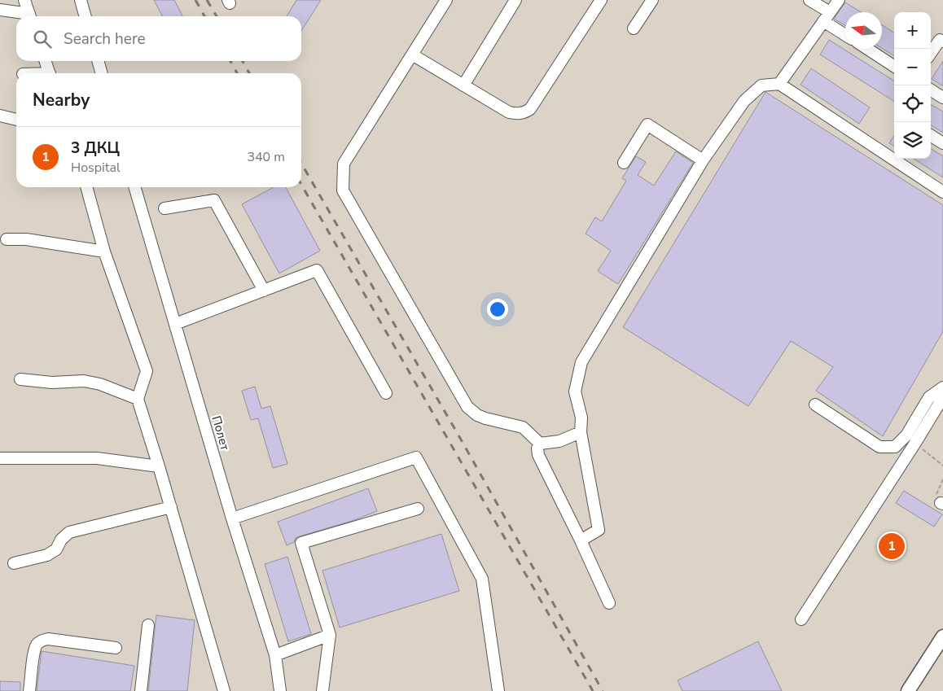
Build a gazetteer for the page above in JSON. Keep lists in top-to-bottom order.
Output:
{
  "streets": {
    "street": ["Полет"]
  },
  "north": "left",
  "page": {
    "map_buttons": ["+", "−"],
    "search": "Search here",
    "heading": "Nearby",
    "list": [
      {
        "mark": "1",
        "name": "3 ДКЦ",
        "note": "Hospital",
        "value": "340 m"
      }
    ],
    "pins": "1"
  }
}
